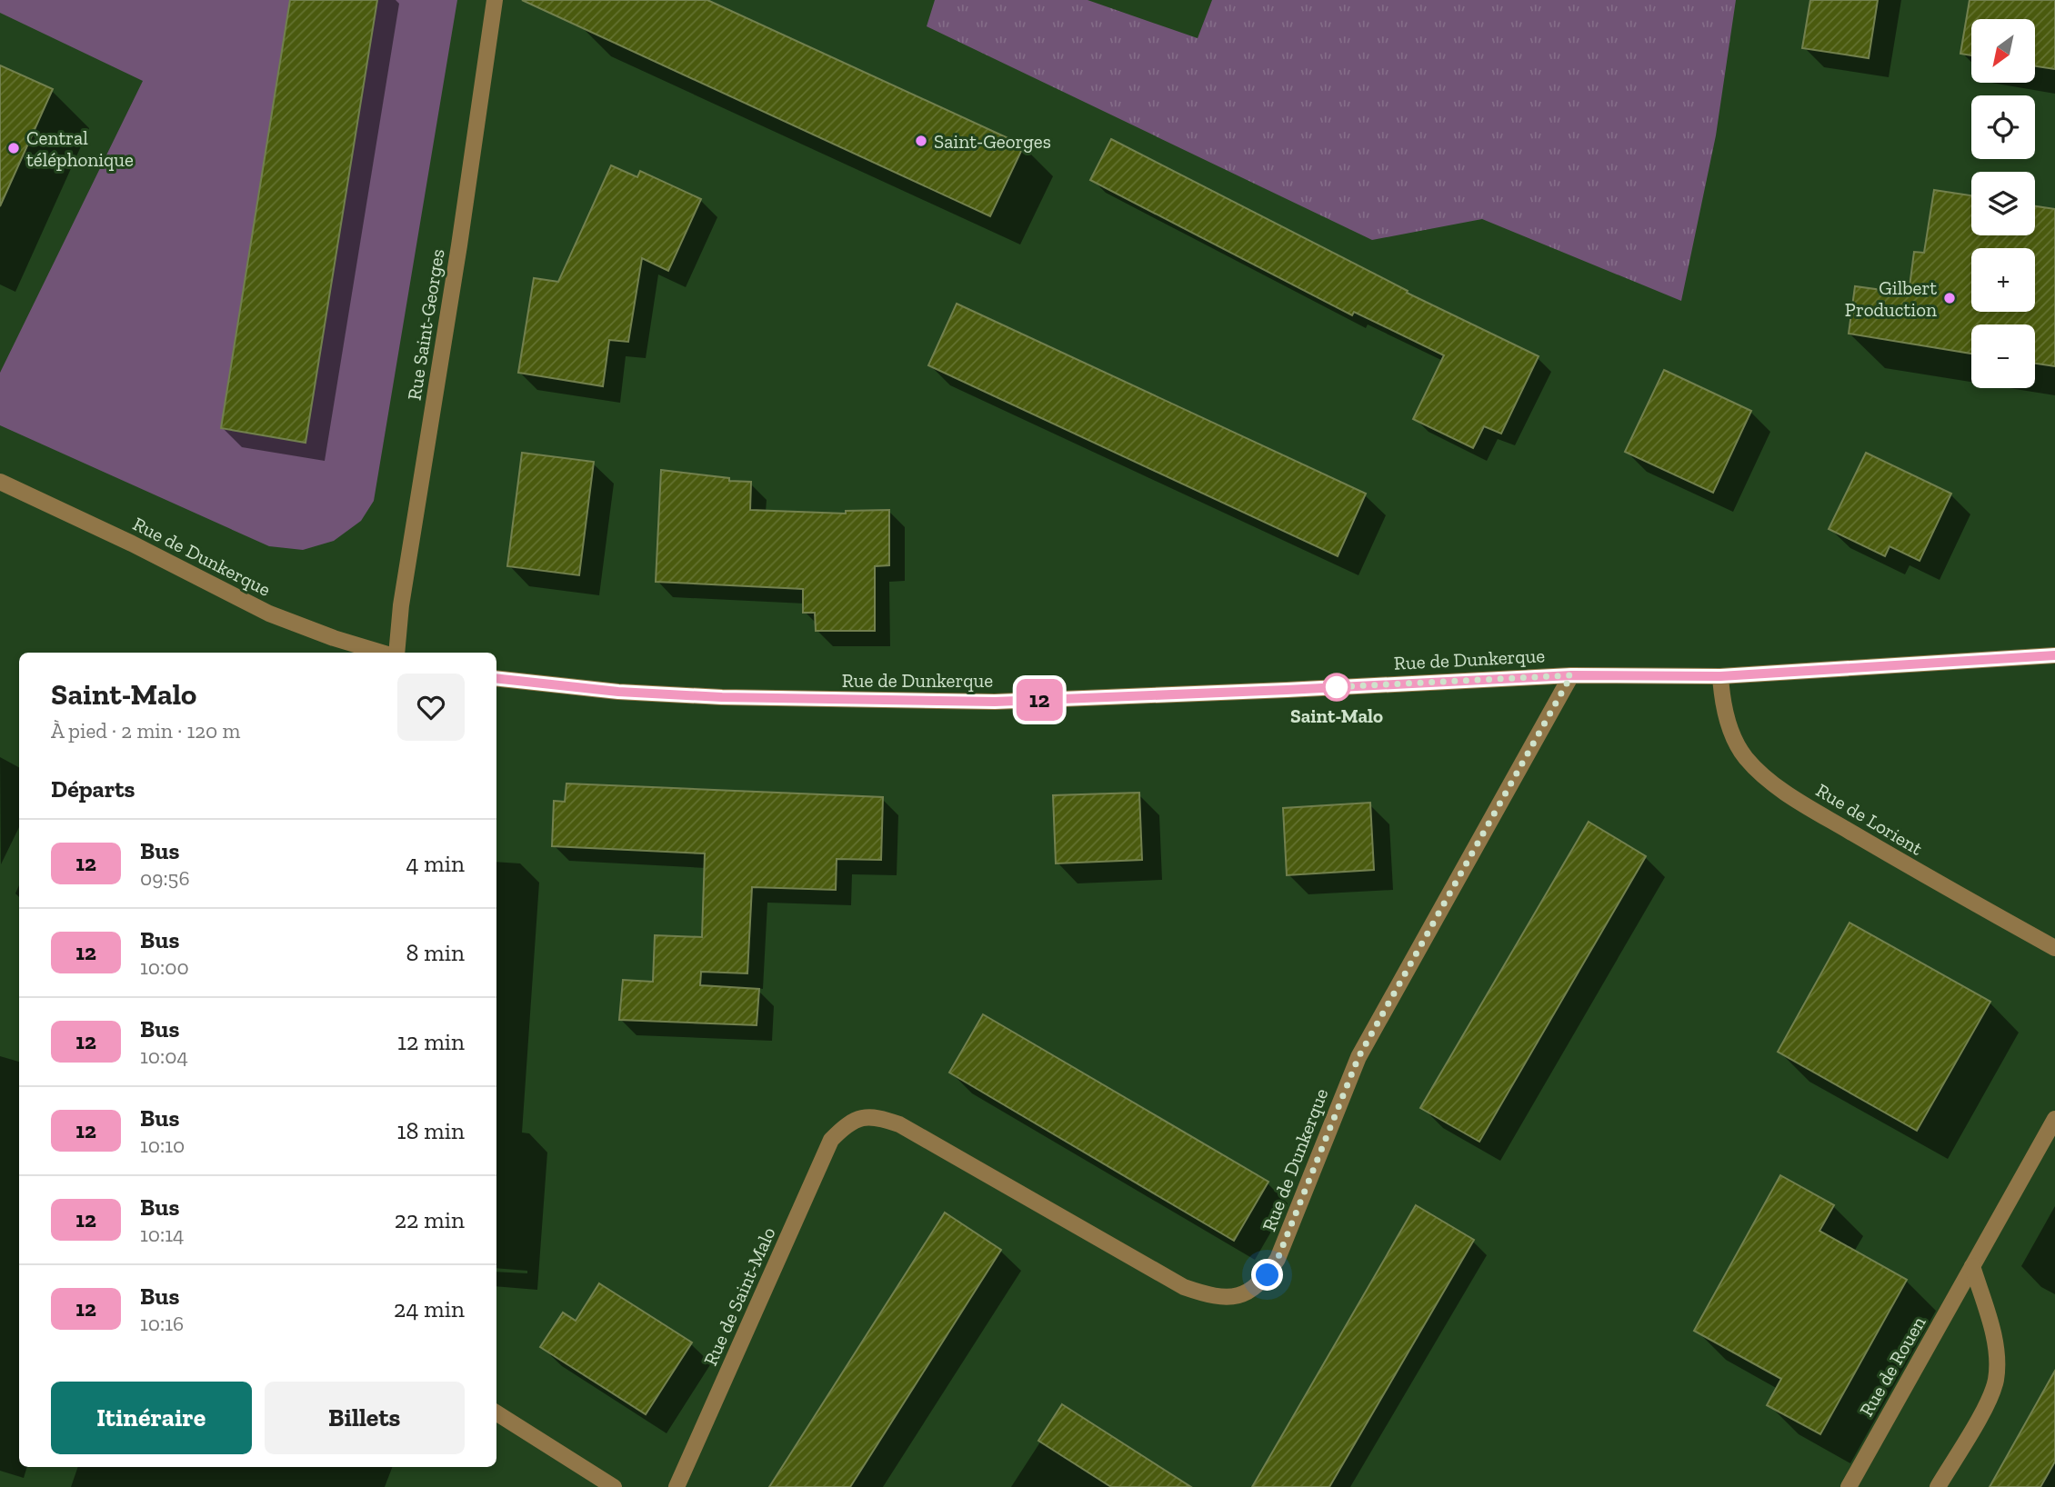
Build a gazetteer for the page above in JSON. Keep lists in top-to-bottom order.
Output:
{
  "streets": {
    "street": [
      "Rue Saint-Georges",
      "Rue de Dunkerque",
      "Rue de Lorient",
      "Rue de Saint-Malo",
      "Rue de Rouen"
    ]
  },
  "crossings": [
    ["Rue de Dunkerque", "Rue de Lorient"],
    ["Rue de Dunkerque", "Rue de Saint-Malo"]
  ],
  "places": [
    "Saint-Georges",
    "Central téléphonique",
    "Gilbert Production",
    "Saint-Malo"
  ],
  "lines": ["bus line 12"],
  "north": "bottom left",
  "page": {
    "on_map": "12",
    "map_buttons": ["+", "−"],
    "heading": [
      ["Saint-Malo", "À pied · 2 min · 120 m"],
      "Départs"
    ],
    "list": [
      {
        "mark": "12",
        "name": "Bus",
        "note": "09:56",
        "value": "4 min"
      },
      {
        "mark": "12",
        "name": "Bus",
        "note": "10:00",
        "value": "8 min"
      },
      {
        "mark": "12",
        "name": "Bus",
        "note": "10:04",
        "value": "12 min"
      },
      {
        "mark": "12",
        "name": "Bus",
        "note": "10:10",
        "value": "18 min"
      },
      {
        "mark": "12",
        "name": "Bus",
        "note": "10:14",
        "value": "22 min"
      },
      {
        "mark": "12",
        "name": "Bus",
        "note": "10:16",
        "value": "24 min"
      }
    ],
    "buttons": ["Itinéraire", "Billets"]
  }
}
